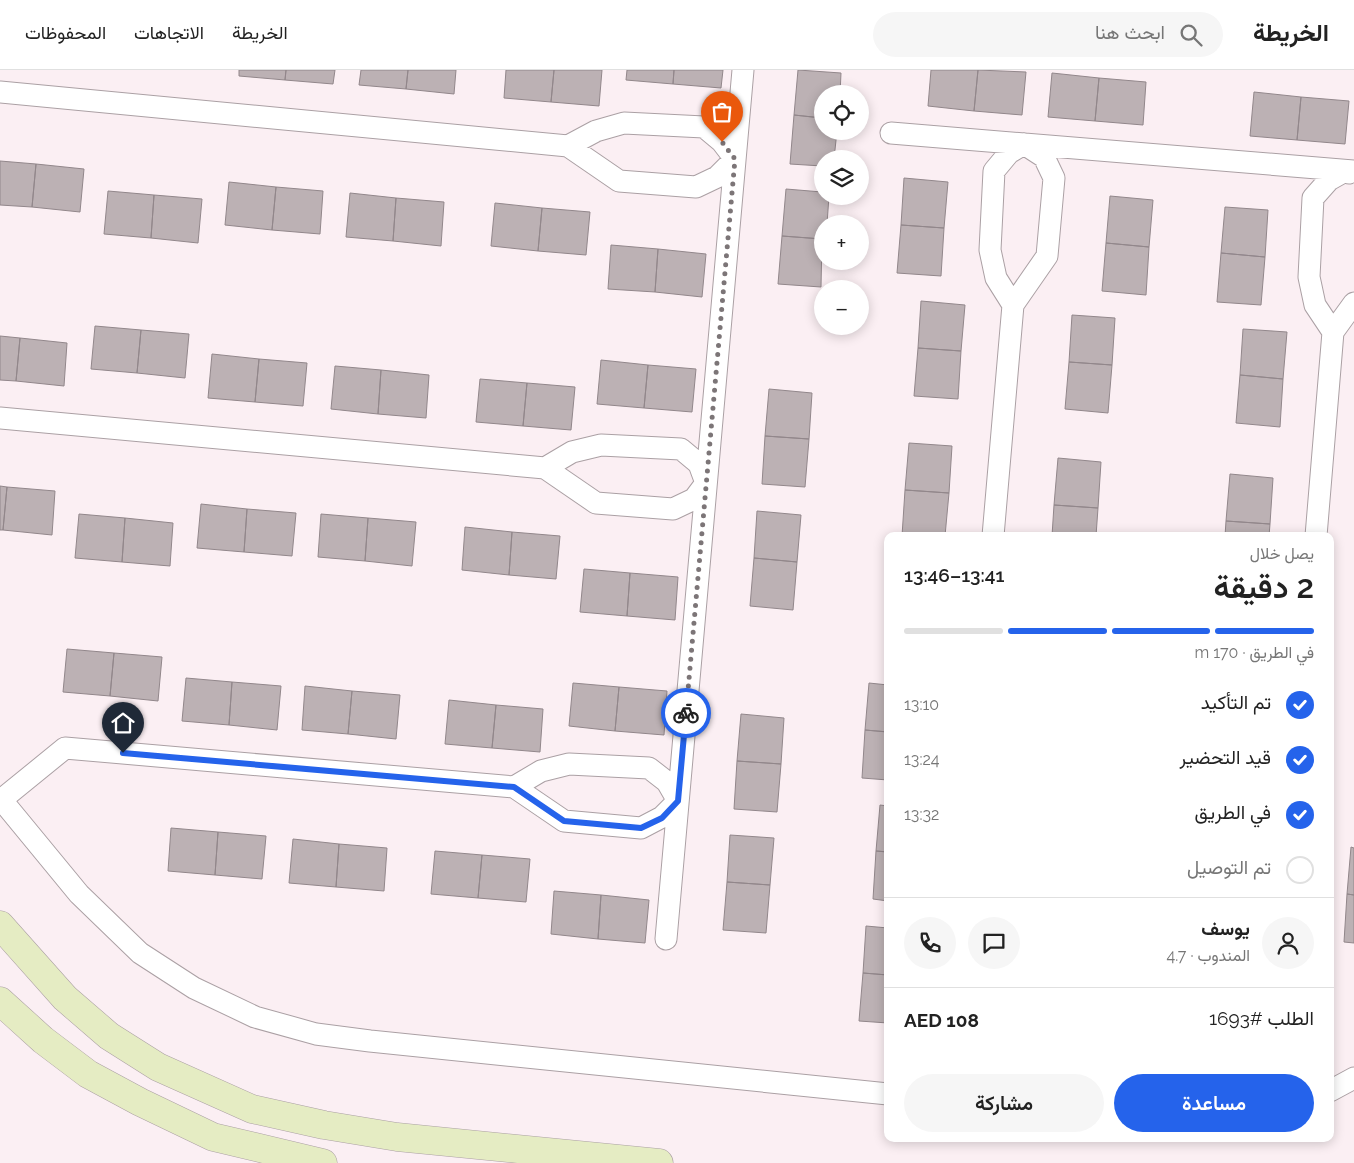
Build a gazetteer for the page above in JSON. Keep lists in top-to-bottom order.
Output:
{
  "page": {
    "header": "الخريطة",
    "search": "ابحث هنا",
    "nav": ["الخريطة", "الاتجاهات", "المحفوظات"],
    "map_buttons": ["+", "−"],
    "heading": ["2 دقيقة", "يصل خلال", "13:41–13:46"],
    "panel": [
      "يوسف",
      "المندوب · 4.7",
      "الطلب #1693",
      "AED 108"
    ],
    "bar": "في الطريق · 170 m",
    "list": [
      ["تم التأكيد", "13:10"],
      ["قيد التحضير", "13:24"],
      ["في الطريق", "13:32"],
      "تم التوصيل"
    ],
    "buttons": ["مساعدة", "مشاركة"]
  }
}
